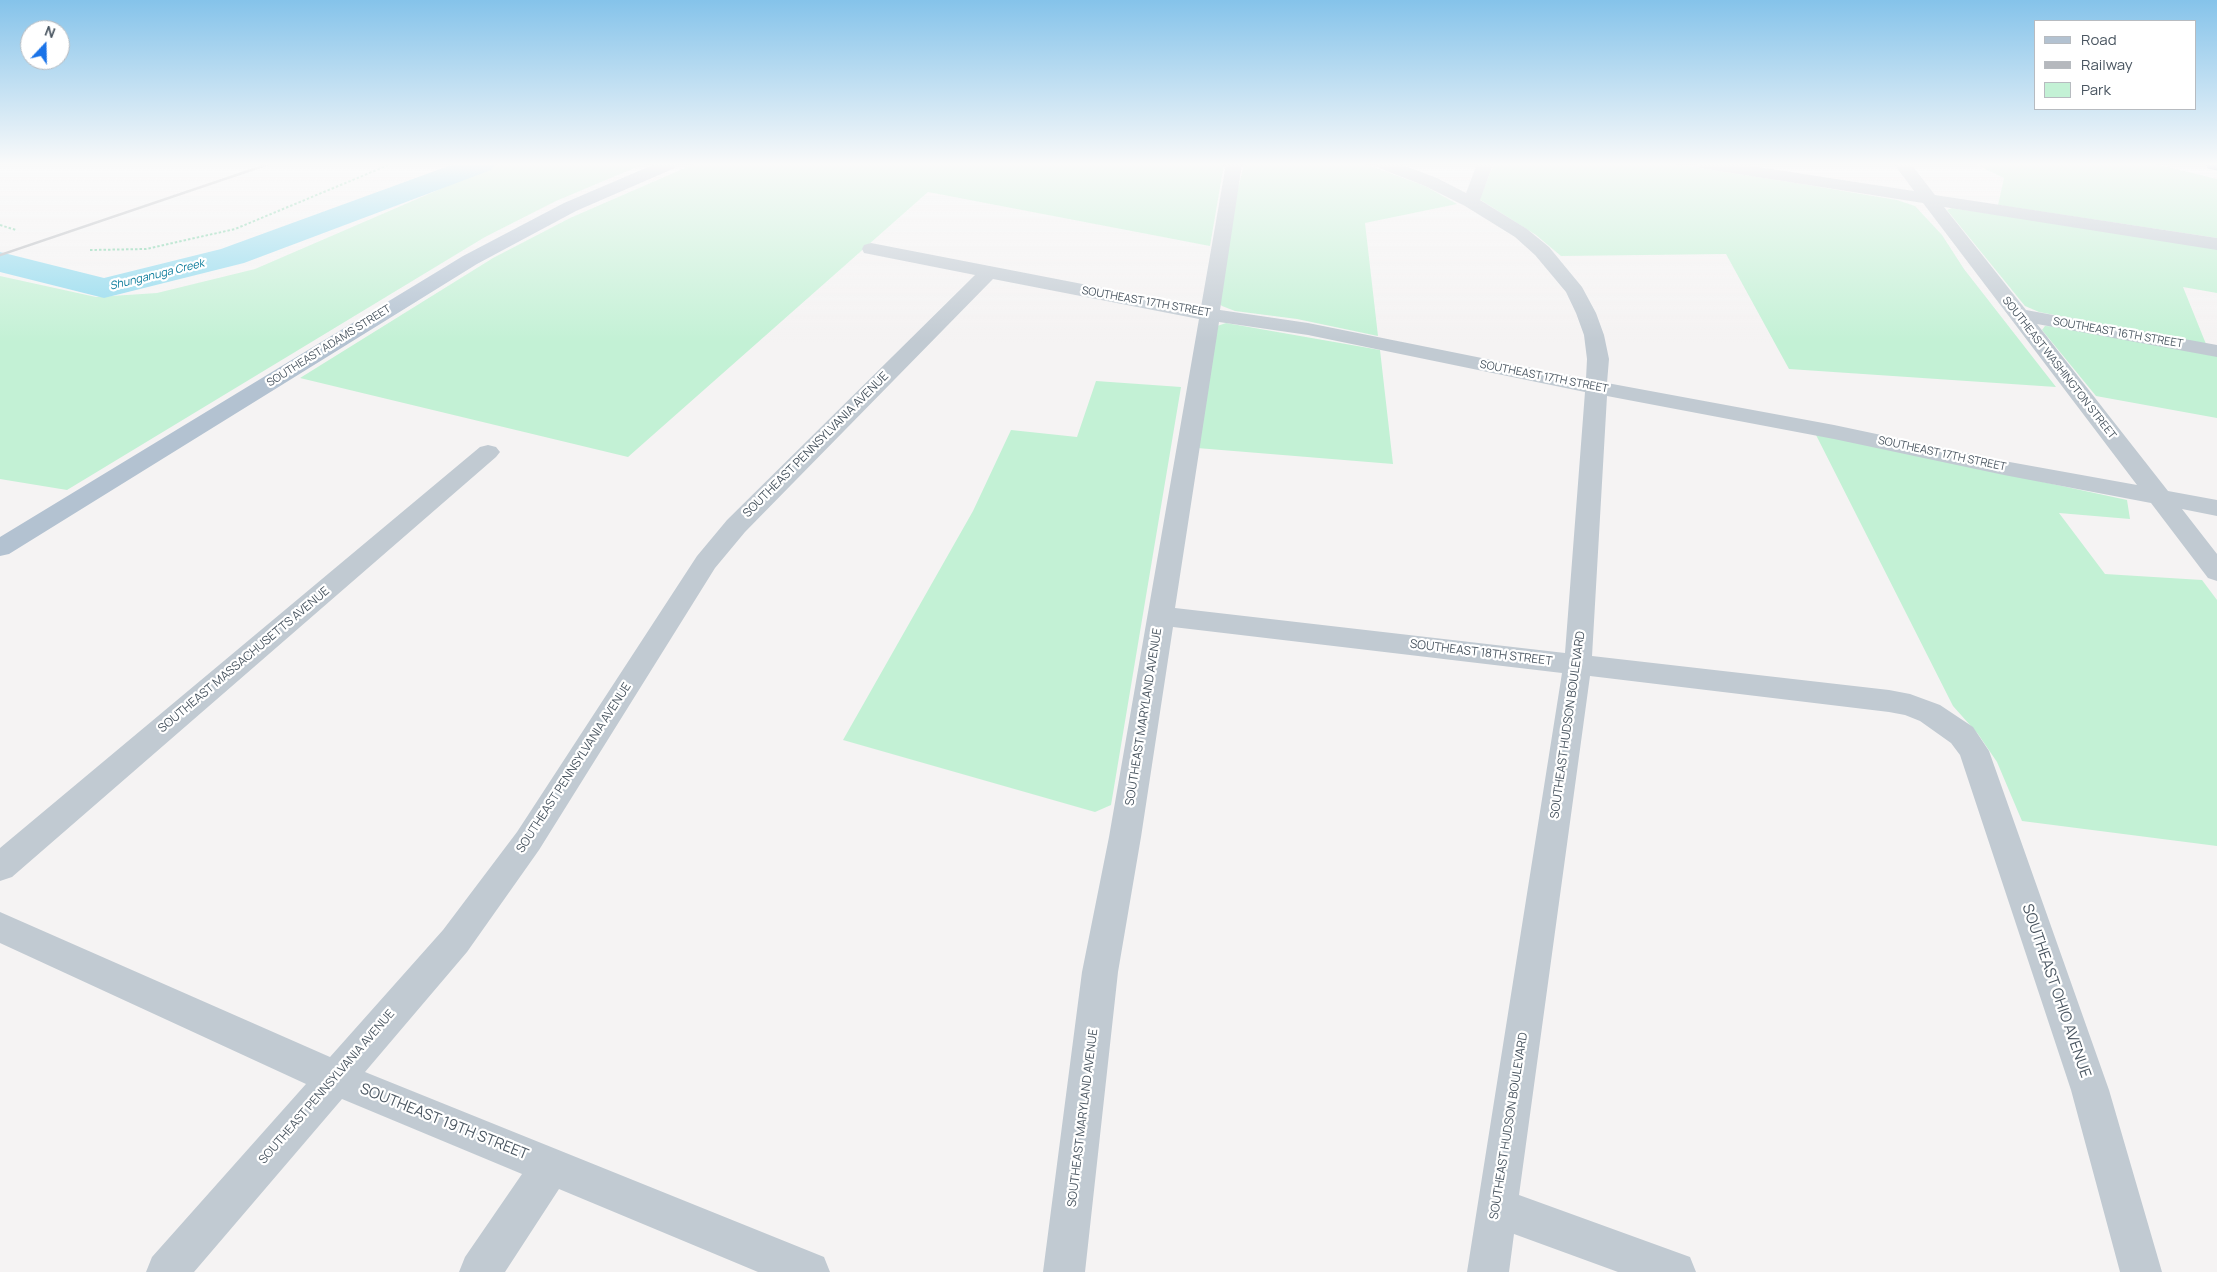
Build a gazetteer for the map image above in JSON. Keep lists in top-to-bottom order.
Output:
{
  "streets": {
    "main road": ["SOUTHEAST ADAMS STREET"],
    "street": [
      "SOUTHEAST 17TH STREET",
      "SOUTHEAST 16TH STREET",
      "SOUTHEAST WASHINGTON STREET",
      "SOUTHEAST PENNSYLVANIA AVENUE",
      "SOUTHEAST 18TH STREET",
      "SOUTHEAST MASSACHUSETTS AVENUE",
      "SOUTHEAST MARYLAND AVENUE",
      "SOUTHEAST HUDSON BOULEVARD",
      "SOUTHEAST OHIO AVENUE",
      "SOUTHEAST 19TH STREET"
    ]
  },
  "crossings": [
    ["SOUTHEAST 17TH STREET", "SOUTHEAST WASHINGTON STREET"],
    ["SOUTHEAST 17TH STREET", "SOUTHEAST PENNSYLVANIA AVENUE"],
    ["SOUTHEAST 17TH STREET", "SOUTHEAST MARYLAND AVENUE"],
    ["SOUTHEAST 17TH STREET", "SOUTHEAST HUDSON BOULEVARD"],
    ["SOUTHEAST 16TH STREET", "SOUTHEAST WASHINGTON STREET"],
    ["SOUTHEAST PENNSYLVANIA AVENUE", "SOUTHEAST 19TH STREET"],
    ["SOUTHEAST 18TH STREET", "SOUTHEAST MARYLAND AVENUE"],
    ["SOUTHEAST 18TH STREET", "SOUTHEAST HUDSON BOULEVARD"],
    ["SOUTHEAST 18TH STREET", "SOUTHEAST OHIO AVENUE"]
  ],
  "water": ["Shunganuga Creek"],
  "legend": ["Road", "Railway", "Park"],
  "north": "top"
}
